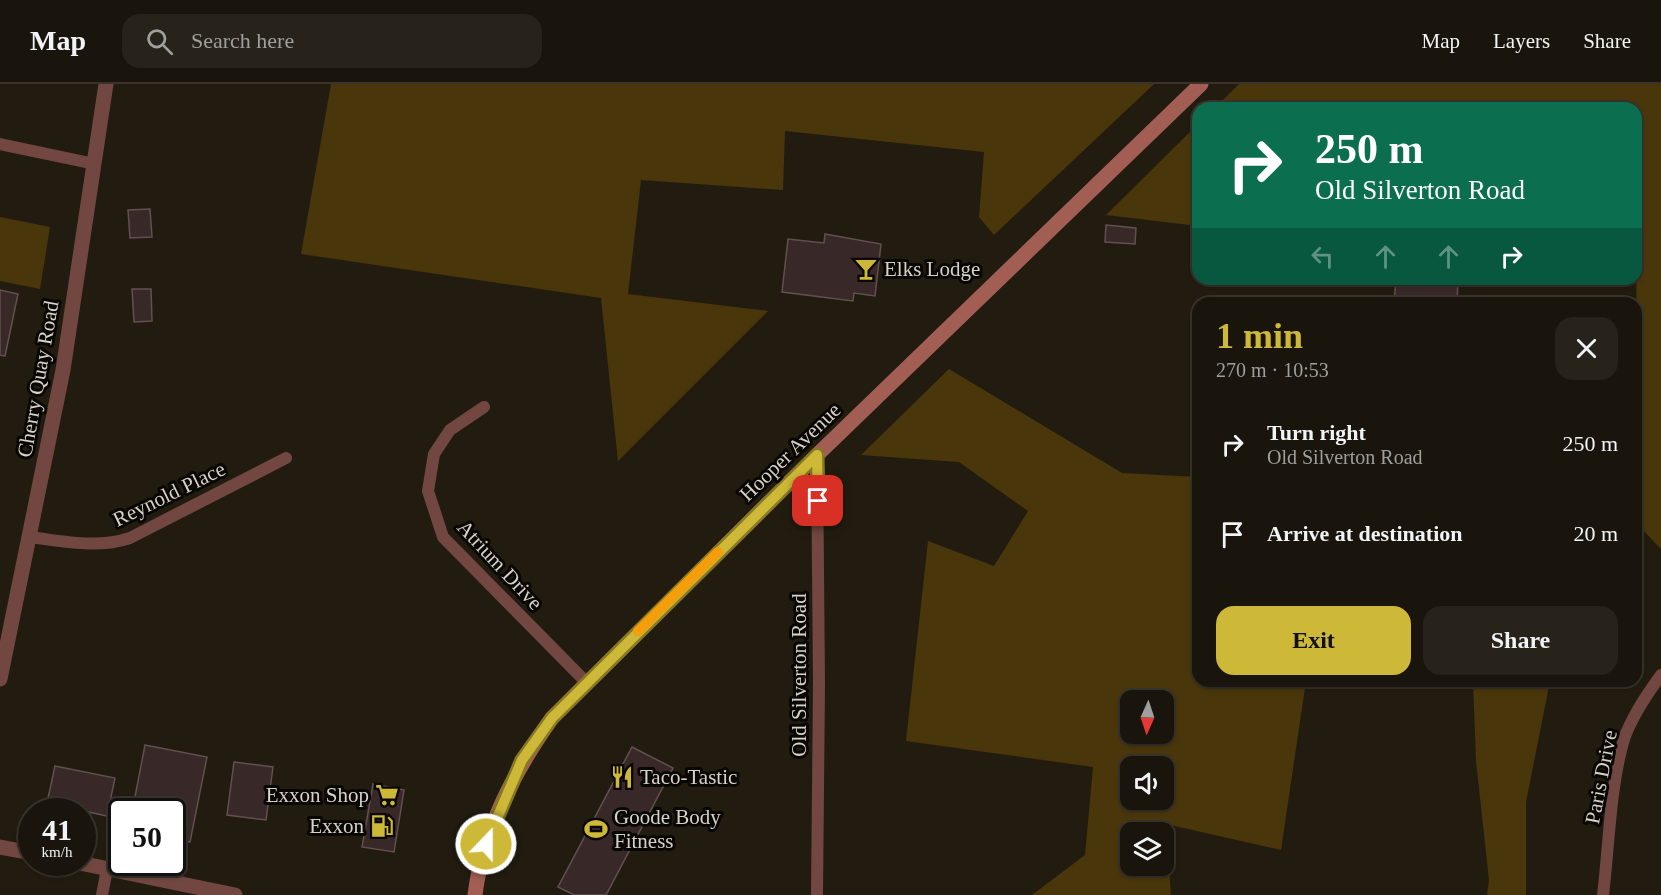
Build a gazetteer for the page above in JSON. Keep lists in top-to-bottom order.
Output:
{
  "streets": {
    "main road": ["Hooper Avenue"],
    "street": [
      "Cherry Quay Road",
      "Reynold Place",
      "Atrium Drive",
      "Old Silverton Road",
      "Paris Drive"
    ]
  },
  "crossings": [
    ["Cherry Quay Road", "Reynold Place"],
    ["Hooper Avenue", "Atrium Drive"],
    ["Hooper Avenue", "Old Silverton Road"]
  ],
  "places": {
    "bar": ["Elks Lodge"],
    "restaurant": ["Taco-Tastic"],
    "supermarket": ["Exxon Shop"],
    "fuel station": ["Exxon"],
    "sports": ["Goode Body Fitness"]
  },
  "north": "bottom",
  "page": {
    "header": "Map",
    "search": "Search here",
    "nav": ["Map", "Layers", "Share"],
    "turn": ["250 m", "Old Silverton Road"],
    "heading": ["1 min", "270 m · 10:53"],
    "list": [
      {
        "name": "Turn right",
        "note": "Old Silverton Road",
        "value": "250 m"
      },
      {
        "name": "Arrive at destination",
        "value": "20 m"
      }
    ],
    "buttons": ["Exit", "Share"],
    "speed": "41 km/h",
    "limit": "50"
  }
}
